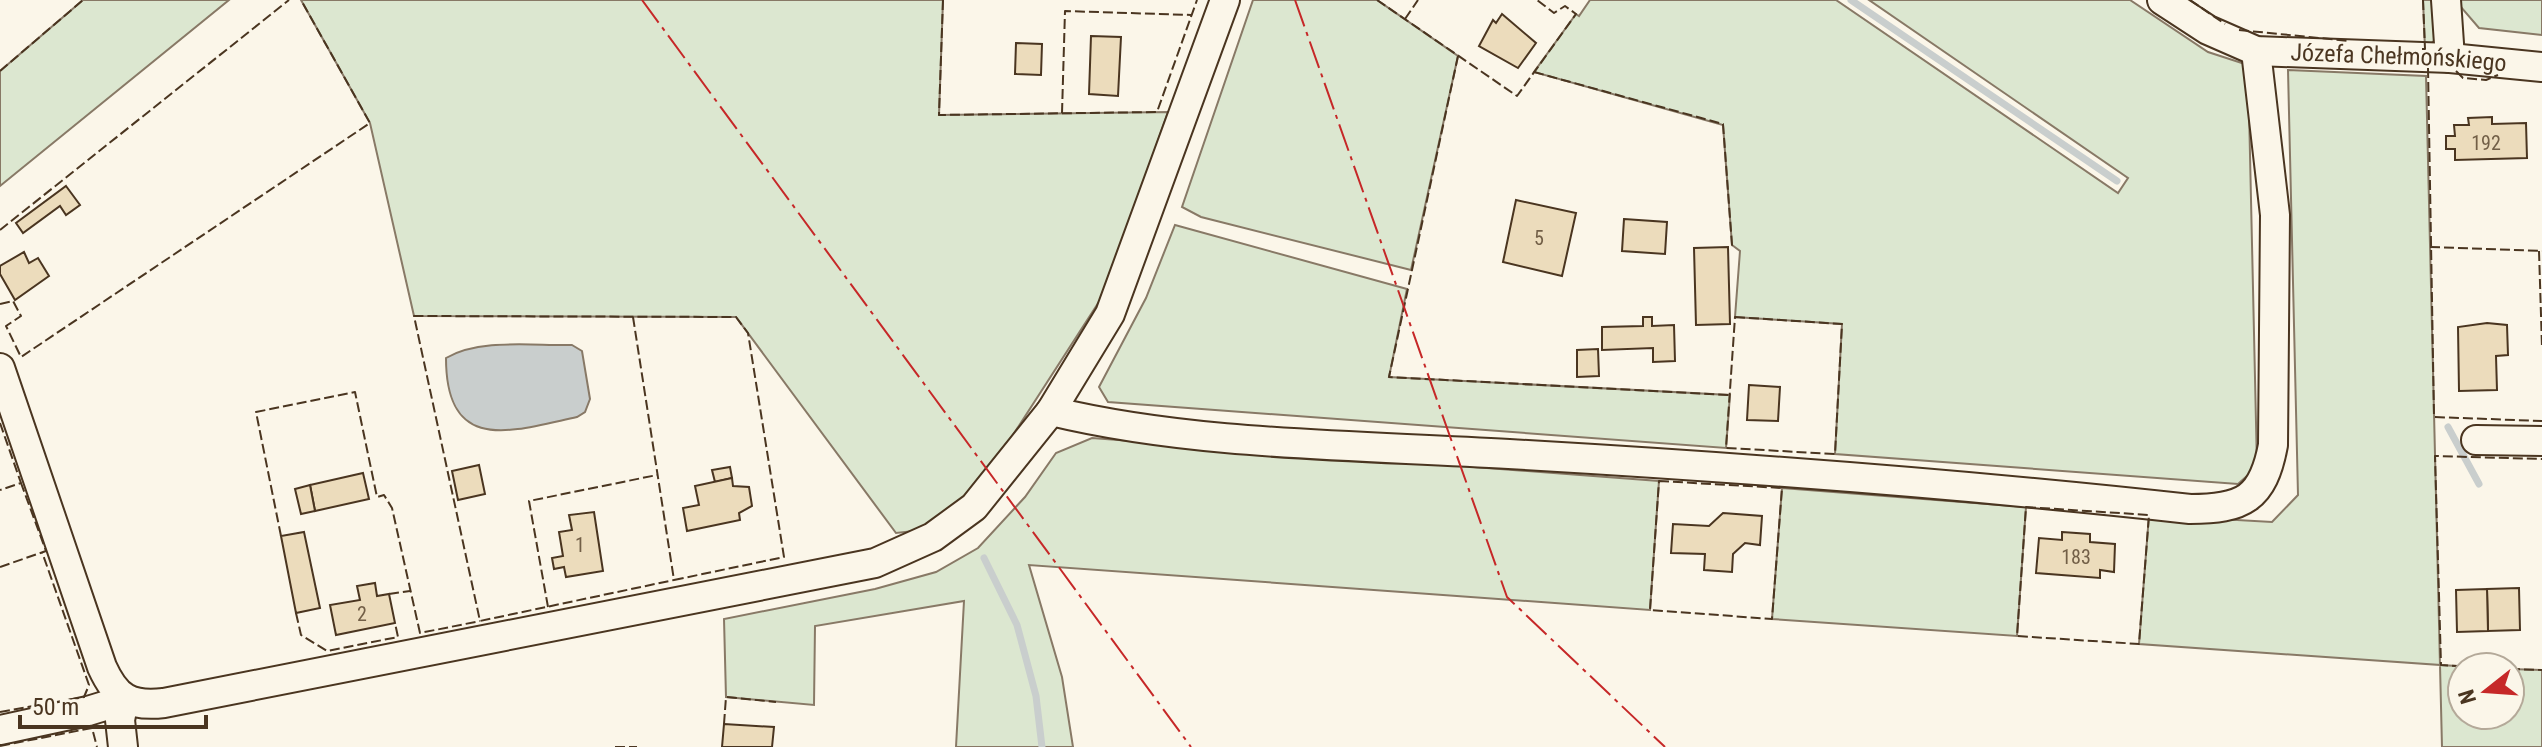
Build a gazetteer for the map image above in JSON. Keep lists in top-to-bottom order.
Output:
{
  "streets": {
    "street": ["Józefa Chełmońskiego"]
  },
  "house_numbers": [
    "192",
    "5",
    "1",
    "183",
    "2"
  ],
  "scale_bar": "50 m",
  "north": "left"
}
